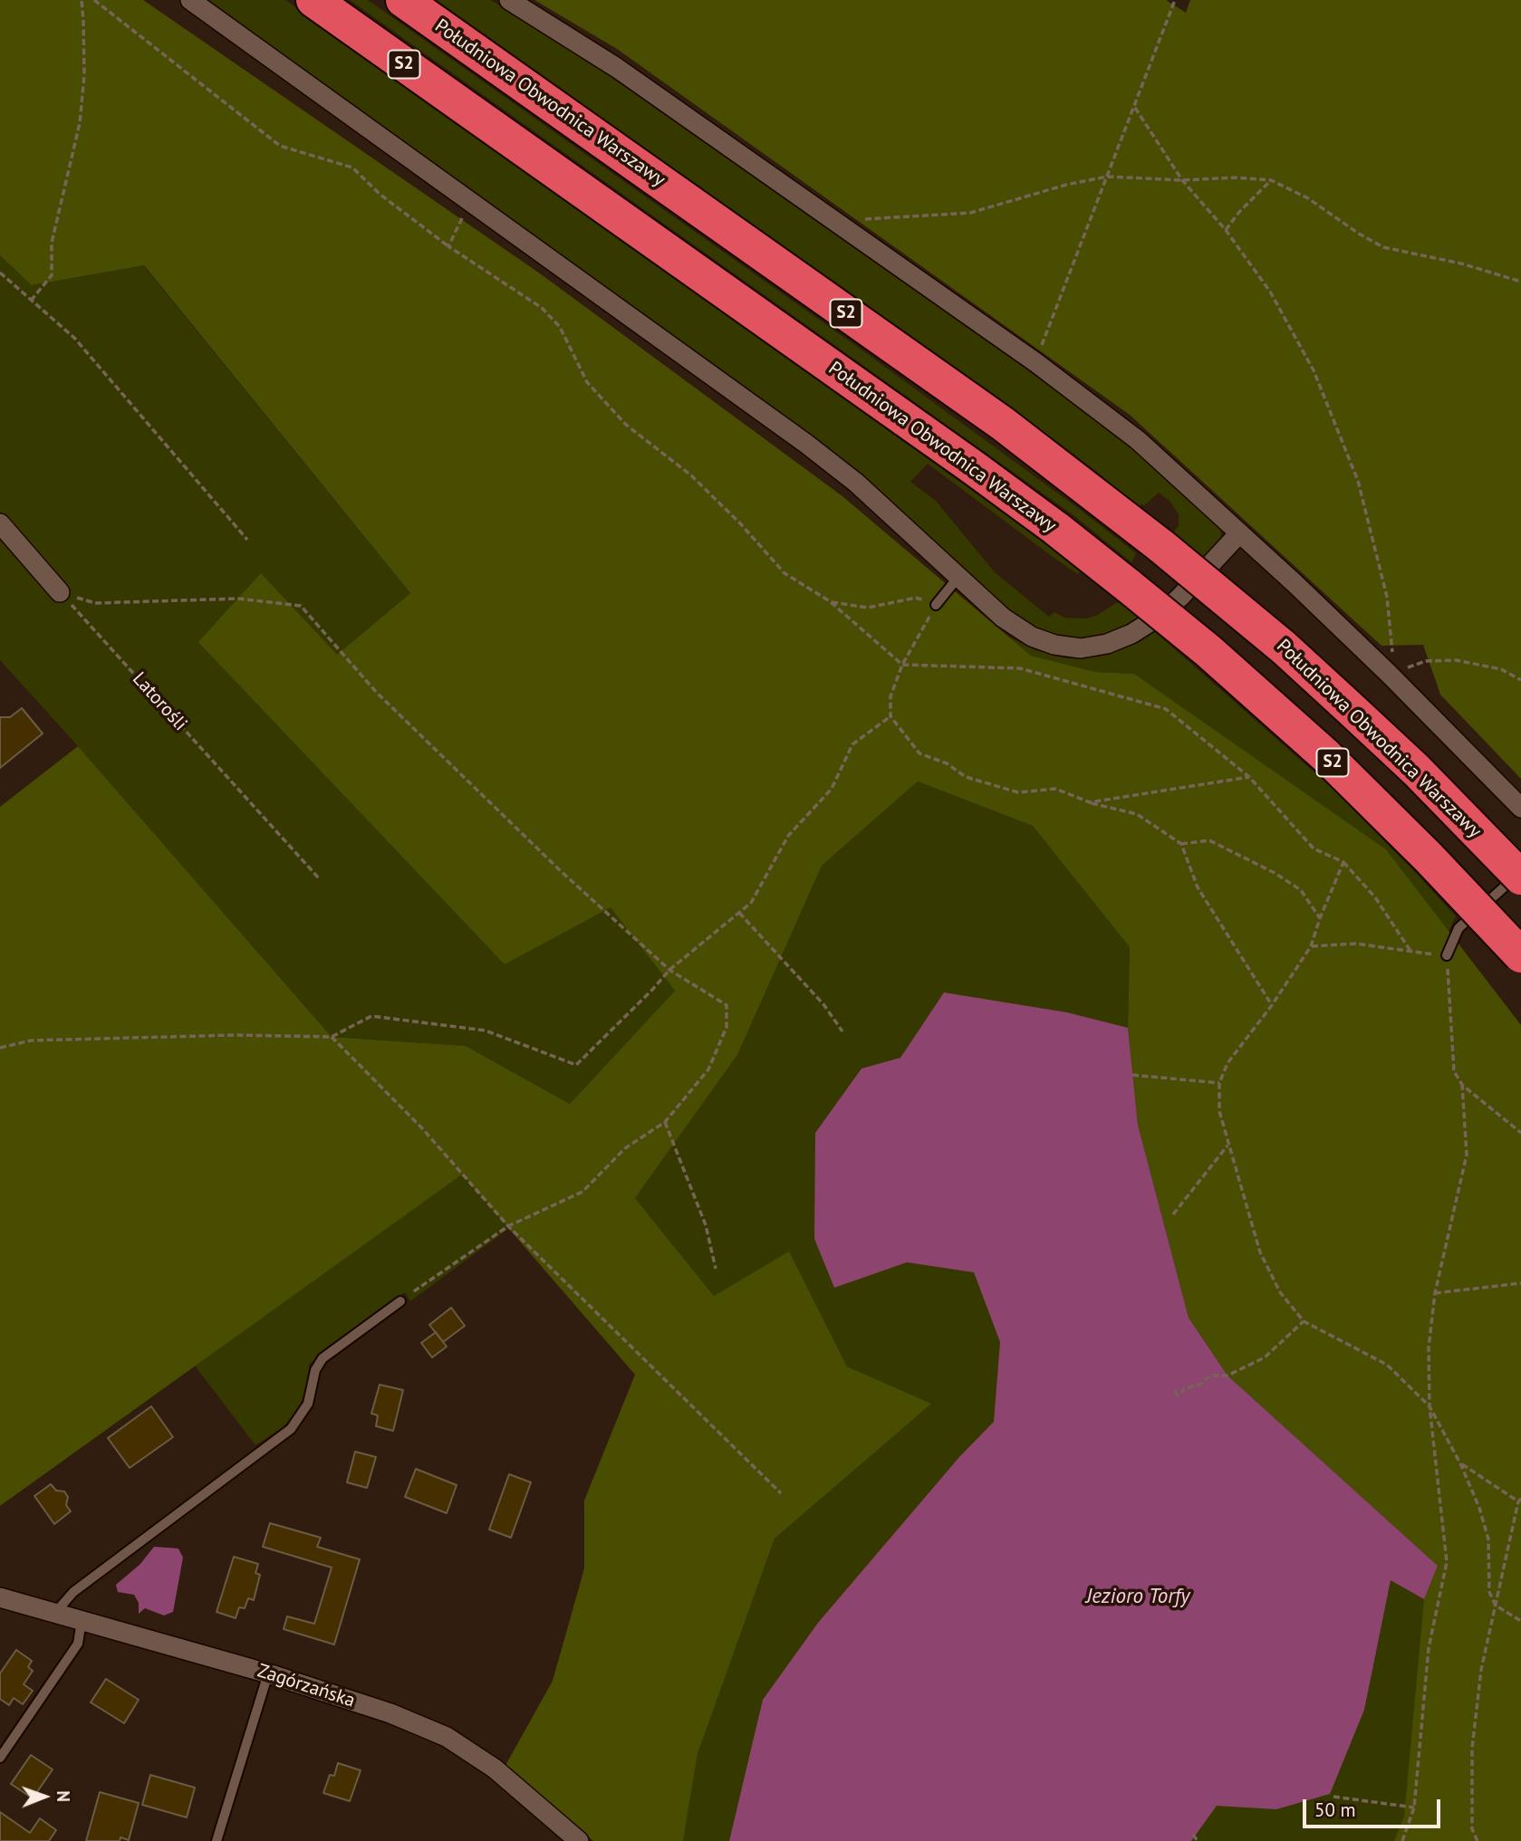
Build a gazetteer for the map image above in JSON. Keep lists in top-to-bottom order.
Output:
{
  "streets": {
    "highway": ["S2", "Południowa Obwodnica Warszawy"],
    "street": ["Zagórzańska"],
    "path": ["Latorośli"]
  },
  "water": ["Jezioro Torfy"],
  "scale_bar": "50 m",
  "north": "right"
}
